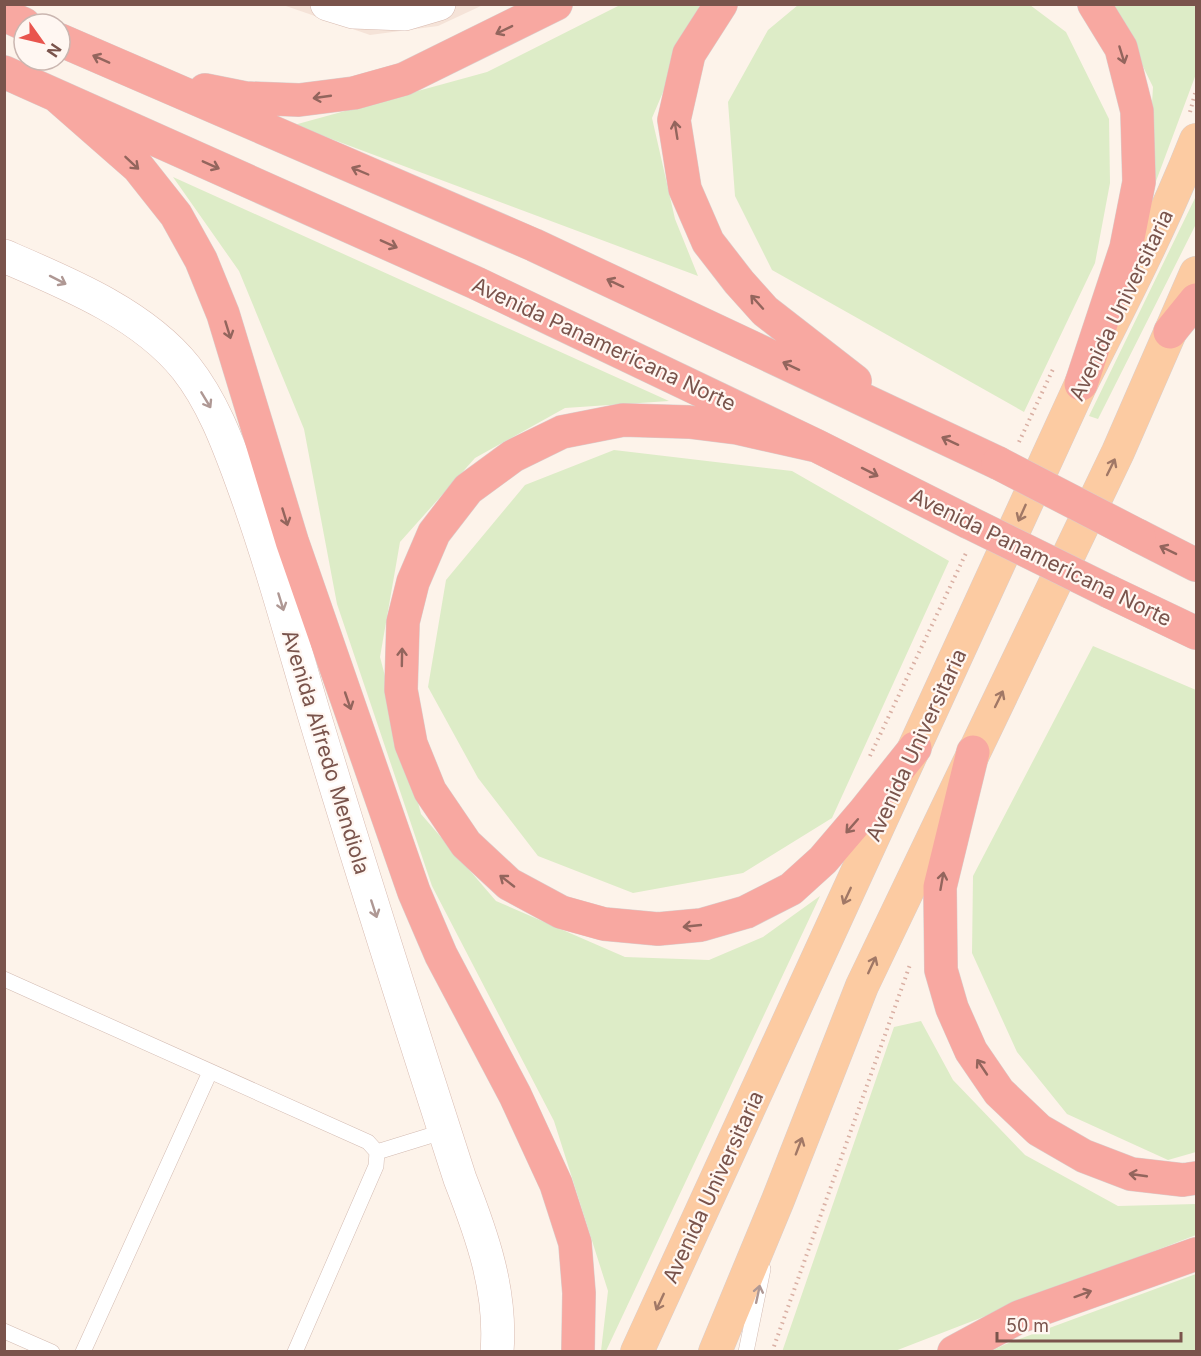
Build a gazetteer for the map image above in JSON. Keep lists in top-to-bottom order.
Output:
{
  "streets": {
    "highway": ["Avenida Panamericana Norte"],
    "main road": ["Avenida Universitaria", "Avenida Alfredo Mendiola"]
  },
  "one_way": ["Avenida Alfredo Mendiola"],
  "scale_bar": "50 m",
  "north": "bottom right"
}
